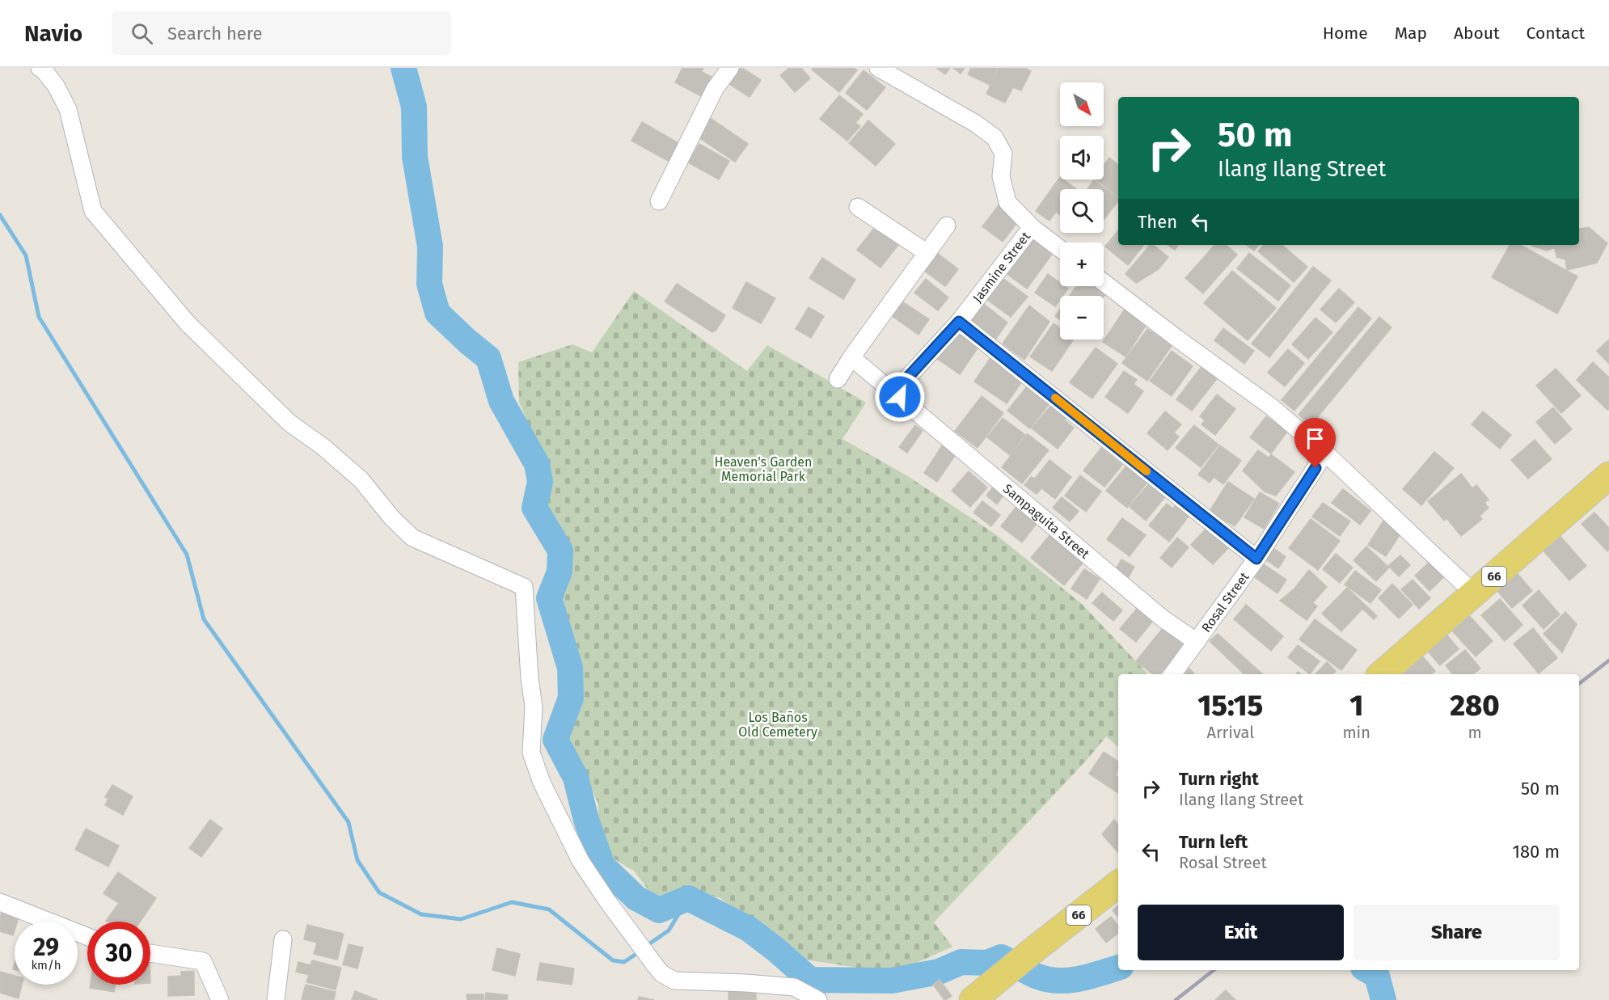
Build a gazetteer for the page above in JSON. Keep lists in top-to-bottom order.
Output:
{
  "streets": {
    "main road": ["66"],
    "street": ["Jasmine Street", "Sampaguita Street", "Rosal Street"]
  },
  "crossings": [
    ["Jasmine Street", "Sampaguita Street"],
    ["Sampaguita Street", "Rosal Street"]
  ],
  "parks": ["Heaven's Garden Memorial Park", "Los Baños Old Cemetery"],
  "north": "bottom right",
  "page": {
    "header": "Navio",
    "search": "Search here",
    "nav": [
      "Home",
      "Map",
      "About",
      "Contact"
    ],
    "map_buttons": ["+", "−"],
    "turn": ["50 m", "Ilang Ilang Street"],
    "then": "Then",
    "eta": [
      "15:15",
      "Arrival",
      "1",
      "min",
      "280",
      "m"
    ],
    "list": [
      {
        "name": "Turn right",
        "note": "Ilang Ilang Street",
        "value": "50 m"
      },
      {
        "name": "Turn left",
        "note": "Rosal Street",
        "value": "180 m"
      }
    ],
    "buttons": ["Exit", "Share"],
    "speed": "29 km/h",
    "limit": "30"
  }
}
